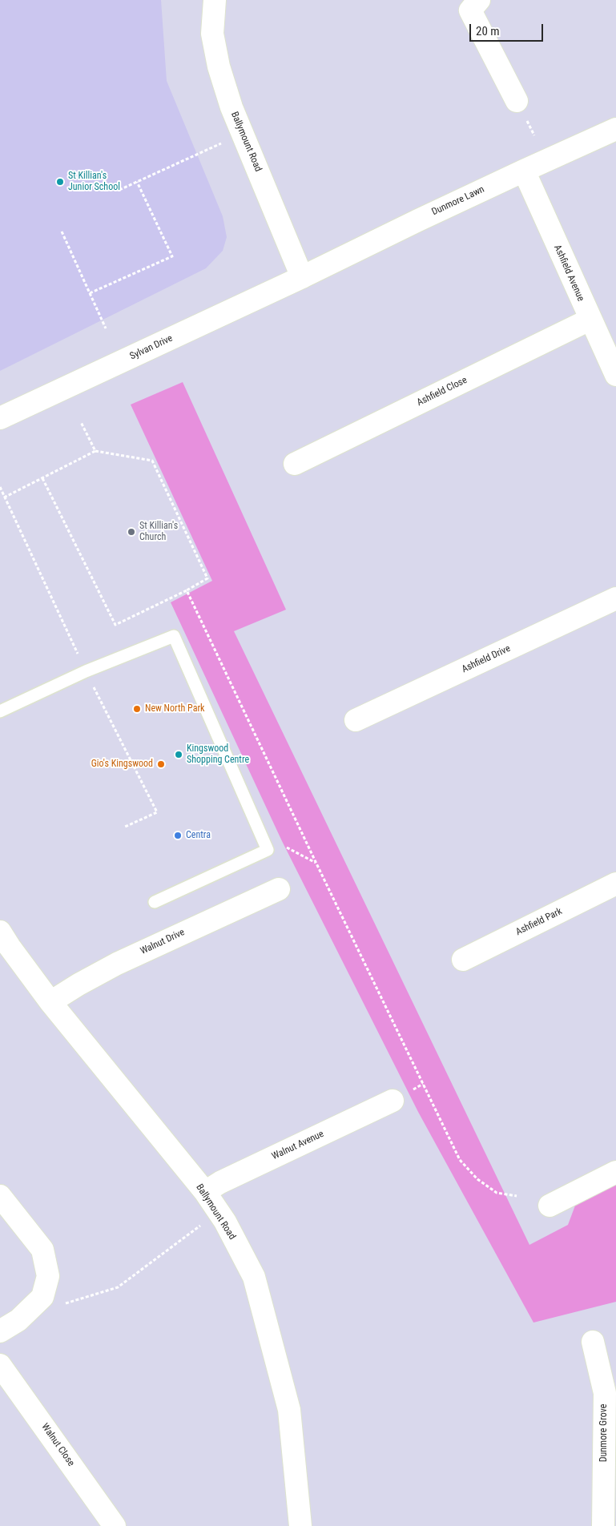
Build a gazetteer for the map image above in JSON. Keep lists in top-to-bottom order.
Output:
{
  "streets": {
    "street": [
      "Ballymount Road",
      "Dunmore Lawn",
      "Ashfield Avenue",
      "Sylvan Drive",
      "Ashfield Close",
      "Ashfield Drive",
      "Ashfield Park",
      "Walnut Drive",
      "Walnut Avenue",
      "Dunmore Grove",
      "Walnut Close"
    ]
  },
  "crossings": [
    ["Ballymount Road", "Dunmore Lawn"],
    ["Ballymount Road", "Sylvan Drive"],
    ["Ballymount Road", "Walnut Drive"],
    ["Ballymount Road", "Walnut Avenue"],
    ["Dunmore Lawn", "Ashfield Avenue"],
    ["Dunmore Lawn", "Sylvan Drive"],
    ["Ashfield Avenue", "Ashfield Close"]
  ],
  "places": [
    "St Killian's Junior School",
    "St Killian's Church",
    "New North Park",
    "Kingswood Shopping Centre",
    "Gio's Kingswood",
    "Centra"
  ],
  "scale_bar": "20 m"
}
